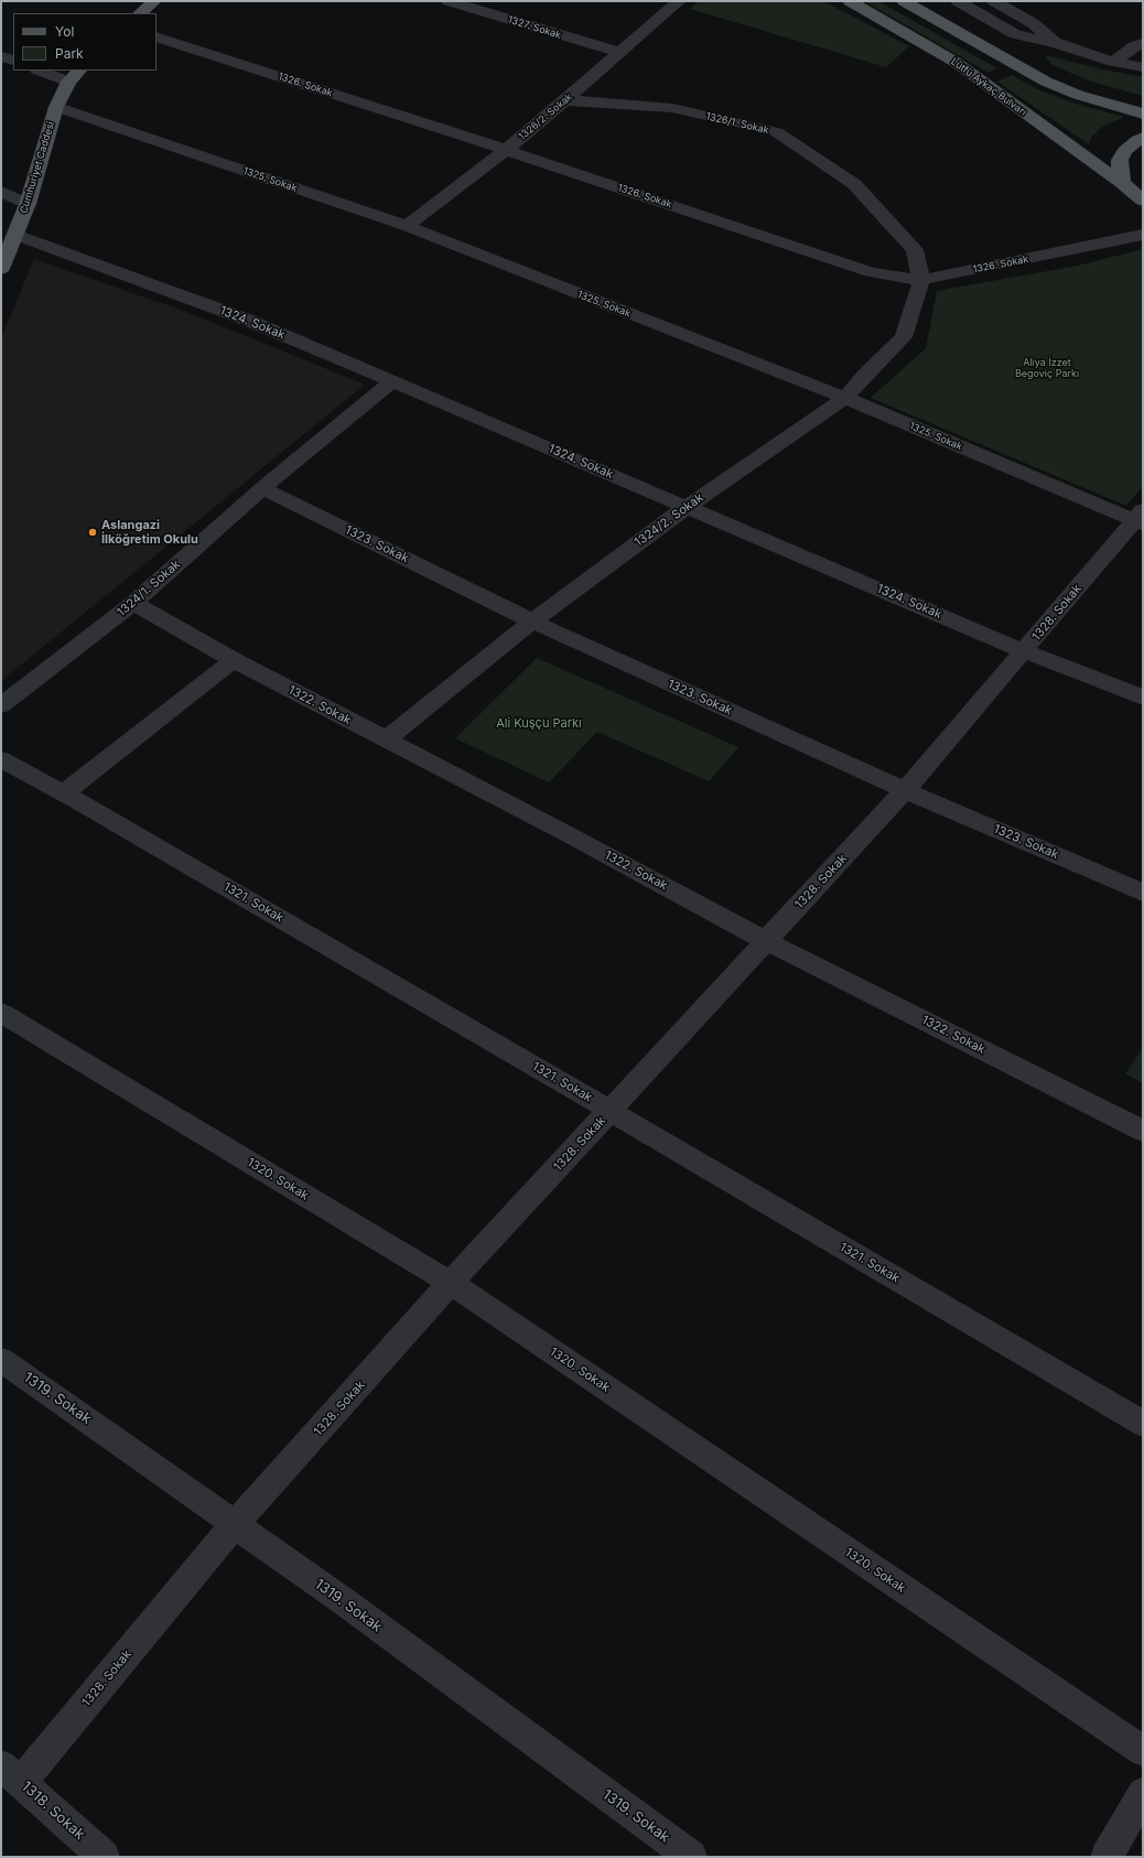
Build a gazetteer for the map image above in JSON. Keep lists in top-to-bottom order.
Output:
{
  "streets": {
    "main road": ["Lütfü Aykaç Bulvarı", "Cumhuriyet Caddesi"],
    "street": [
      "1327. Sokak",
      "1326. Sokak",
      "1326/2. Sokak",
      "1326/1. Sokak",
      "1325. Sokak",
      "1324. Sokak",
      "1324/2. Sokak",
      "1323. Sokak",
      "1324/1. Sokak",
      "1328. Sokak",
      "1322. Sokak",
      "1321. Sokak",
      "1320. Sokak",
      "1319. Sokak",
      "1318. Sokak"
    ]
  },
  "crossings": [
    ["1327. Sokak", "1326/2. Sokak"],
    ["1326. Sokak", "1326/2. Sokak"],
    ["1326. Sokak", "1326/1. Sokak"],
    ["1326. Sokak", "1324/2. Sokak"],
    ["1326/2. Sokak", "1326/1. Sokak"],
    ["1326/2. Sokak", "1325. Sokak"],
    ["1326/1. Sokak", "1324/2. Sokak"],
    ["Cumhuriyet Caddesi", "1325. Sokak"],
    ["Cumhuriyet Caddesi", "1324. Sokak"],
    ["1325. Sokak", "1324/2. Sokak"],
    ["1325. Sokak", "1328. Sokak"],
    ["1324. Sokak", "1324/2. Sokak"],
    ["1324. Sokak", "1324/1. Sokak"],
    ["1324. Sokak", "1328. Sokak"],
    ["1324/2. Sokak", "1323. Sokak"],
    ["1324/2. Sokak", "1322. Sokak"],
    ["1323. Sokak", "1324/1. Sokak"],
    ["1323. Sokak", "1328. Sokak"],
    ["1324/1. Sokak", "1322. Sokak"],
    ["1328. Sokak", "1322. Sokak"],
    ["1328. Sokak", "1321. Sokak"],
    ["1328. Sokak", "1320. Sokak"],
    ["1328. Sokak", "1319. Sokak"],
    ["1328. Sokak", "1318. Sokak"]
  ],
  "parks": ["Aliya İzzet Begoviç Parkı", "Ali Kuşçu Parkı"],
  "places": ["Aslangazi İlköğretim Okulu"],
  "legend": ["Yol", "Park"]
}
